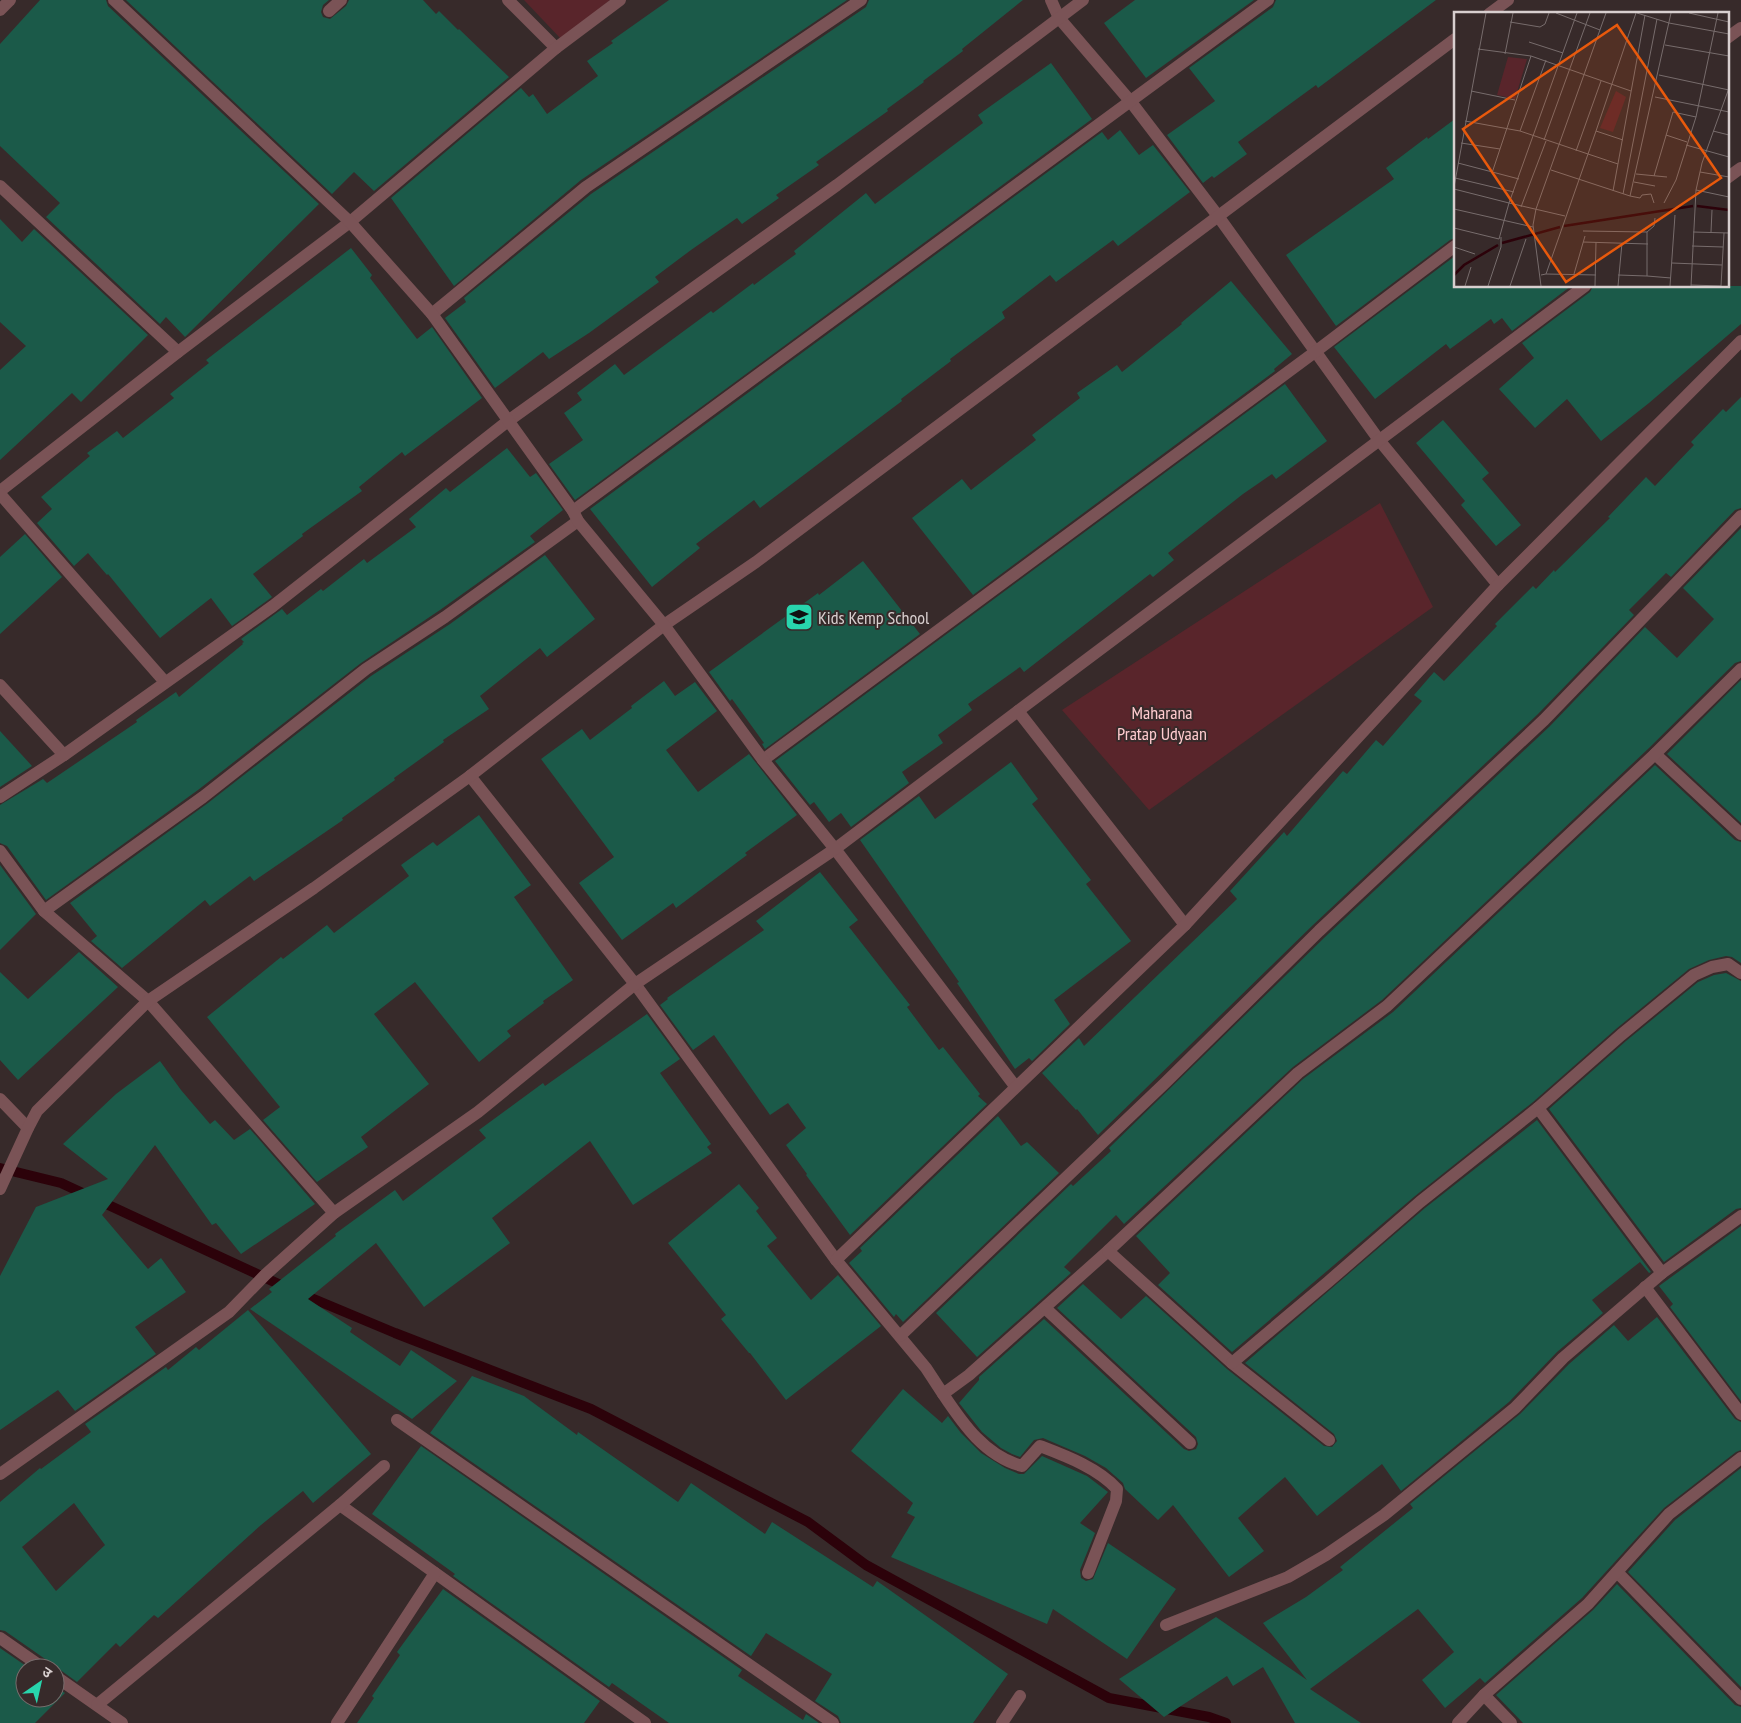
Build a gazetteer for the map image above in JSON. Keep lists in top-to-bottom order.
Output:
{
  "parks": ["Maharana Pratap Udyaan"],
  "places": {
    "school or university": ["Kids Kemp School"]
  },
  "north": "top right"
}
